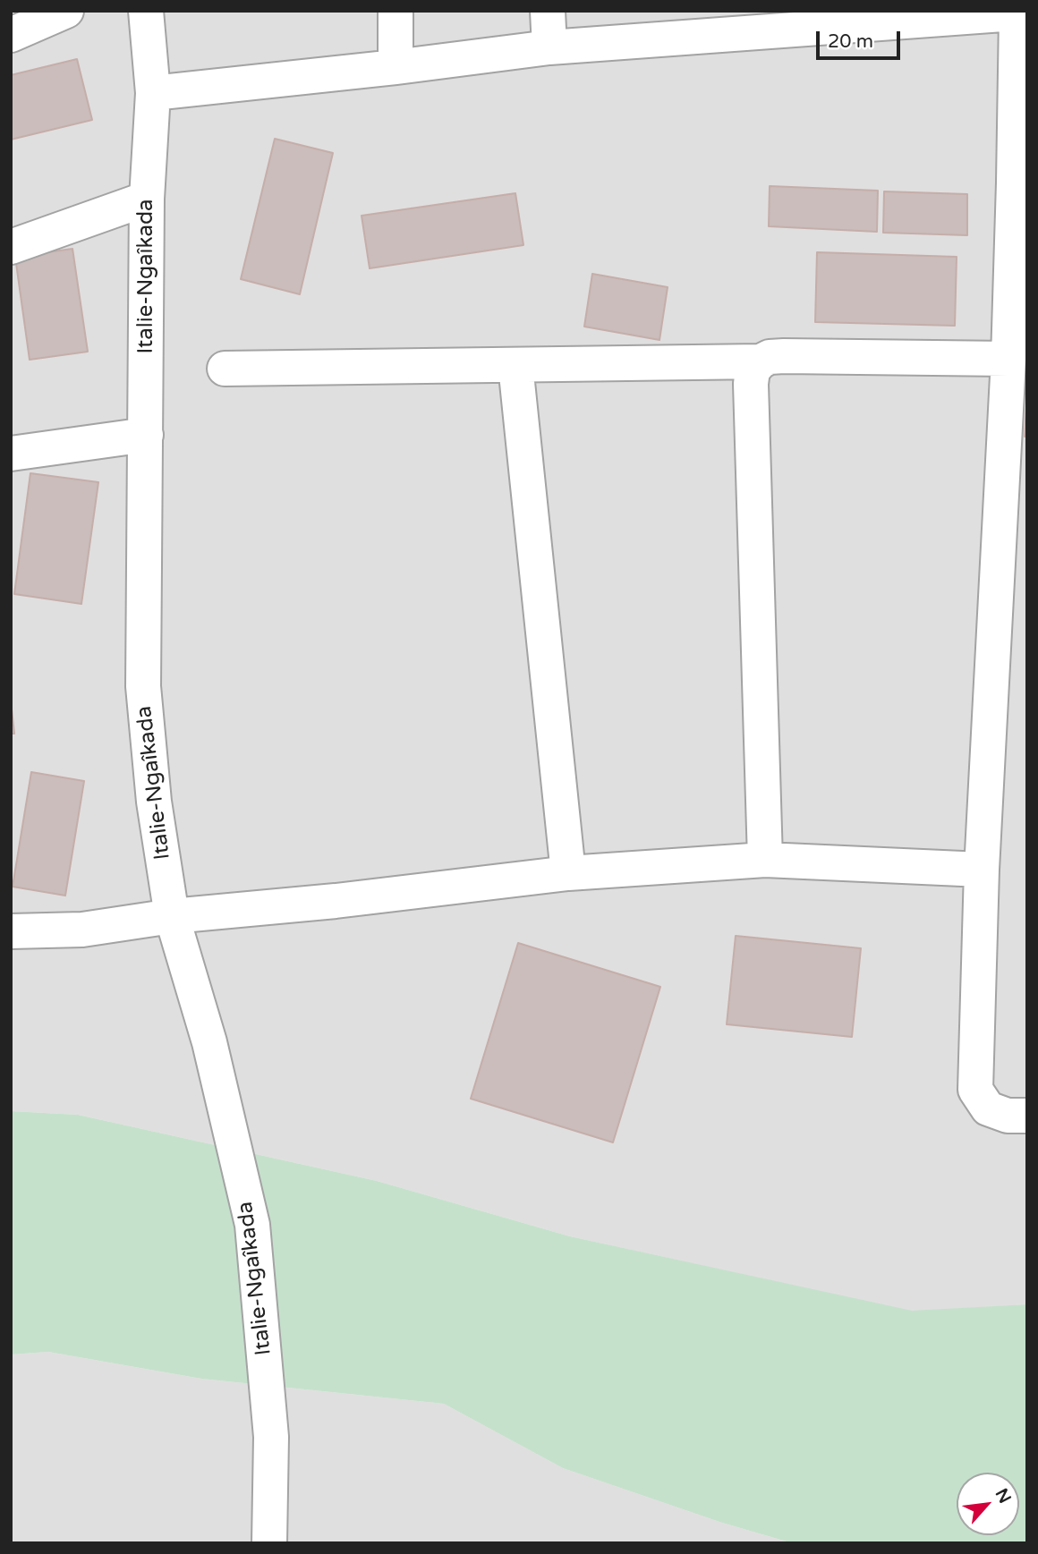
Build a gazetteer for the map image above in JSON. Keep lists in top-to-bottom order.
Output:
{
  "streets": {
    "street": ["Italie-Ngaîkada"]
  },
  "scale_bar": "20 m",
  "north": "top right"
}
